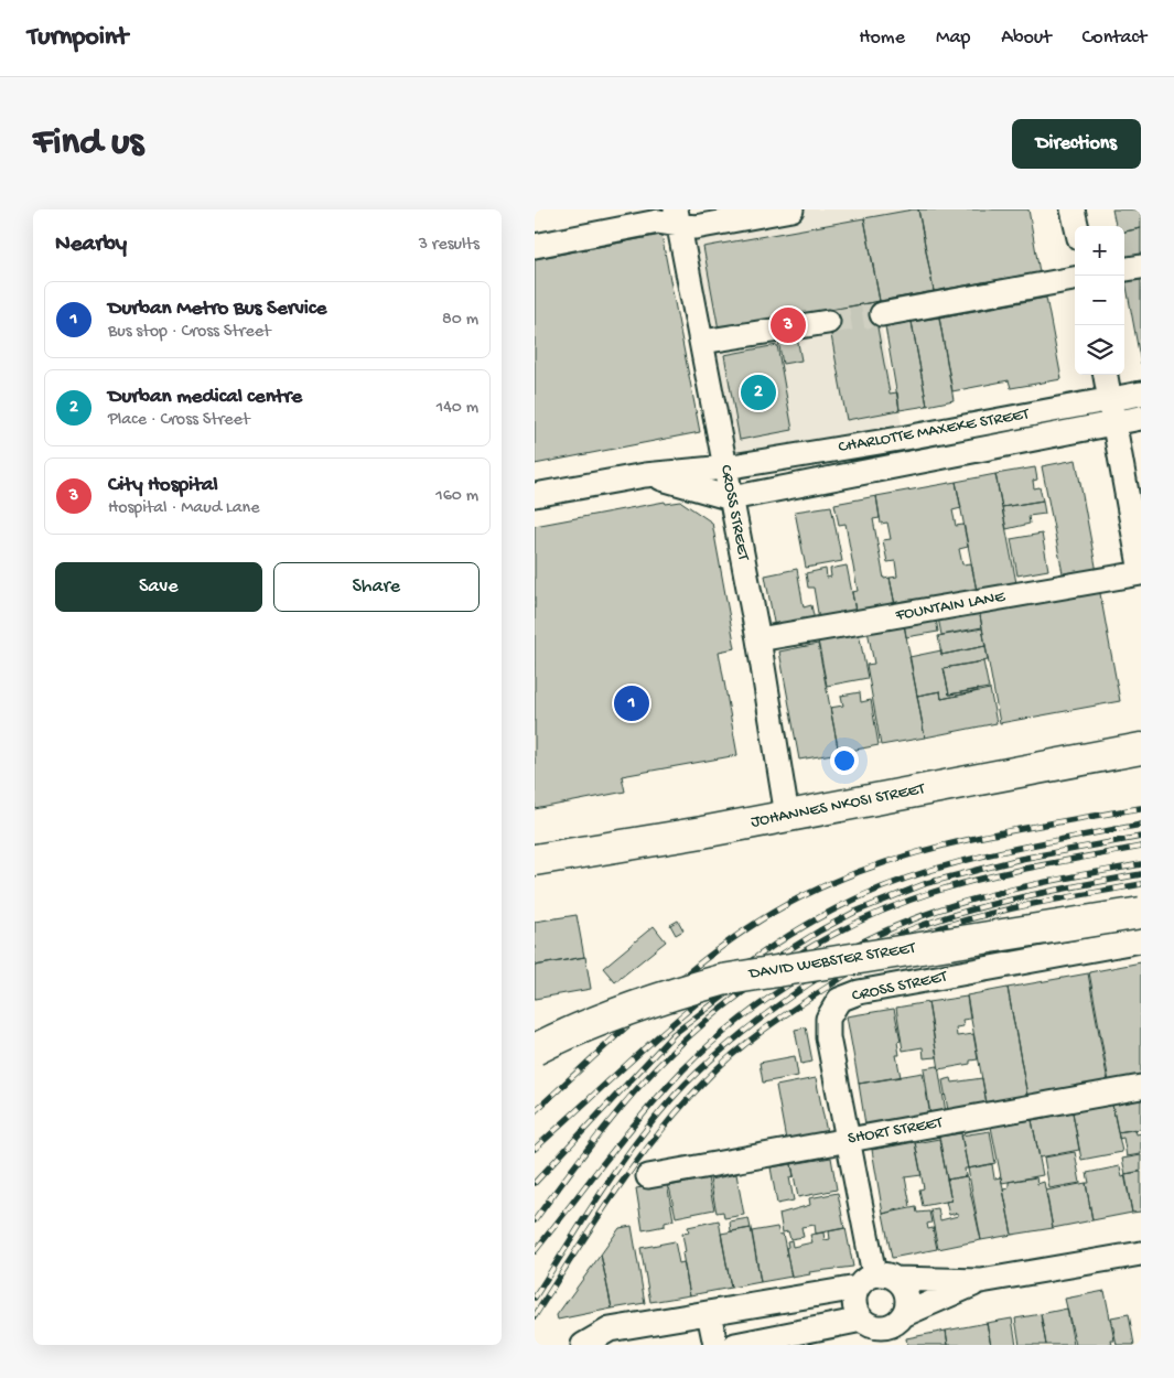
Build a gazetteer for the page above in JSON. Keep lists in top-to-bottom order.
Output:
{
  "streets": {
    "highway": ["JOHANNES NKOSI STREET", "DAVID WEBSTER STREET"],
    "street": [
      "CHARLOTTE MAXEKE STREET",
      "CROSS STREET",
      "FOUNTAIN LANE",
      "SHORT STREET"
    ]
  },
  "crossings": [
    ["CHARLOTTE MAXEKE STREET", "CROSS STREET"],
    ["CROSS STREET", "FOUNTAIN LANE"],
    ["CROSS STREET", "JOHANNES NKOSI STREET"],
    ["CROSS STREET", "SHORT STREET"]
  ],
  "page": {
    "header": "Turnpoint",
    "nav": [
      "Home",
      "Map",
      "About",
      "Contact"
    ],
    "buttons": [
      "Directions",
      ["Save", "Share"]
    ],
    "title": "Find us",
    "heading": ["Nearby", "3 results"],
    "map_buttons": ["+", "−"],
    "list": [
      {
        "mark": "1",
        "name": "Durban Metro Bus Service",
        "note": "Bus stop · Cross Street",
        "value": "80 m"
      },
      {
        "mark": "2",
        "name": "Durban medical centre",
        "note": "Place · Cross Street",
        "value": "140 m"
      },
      {
        "mark": "3",
        "name": "City Hospital",
        "note": "Hospital · Maud Lane",
        "value": "160 m"
      }
    ],
    "pins": ["3", "2", "1"]
  }
}
